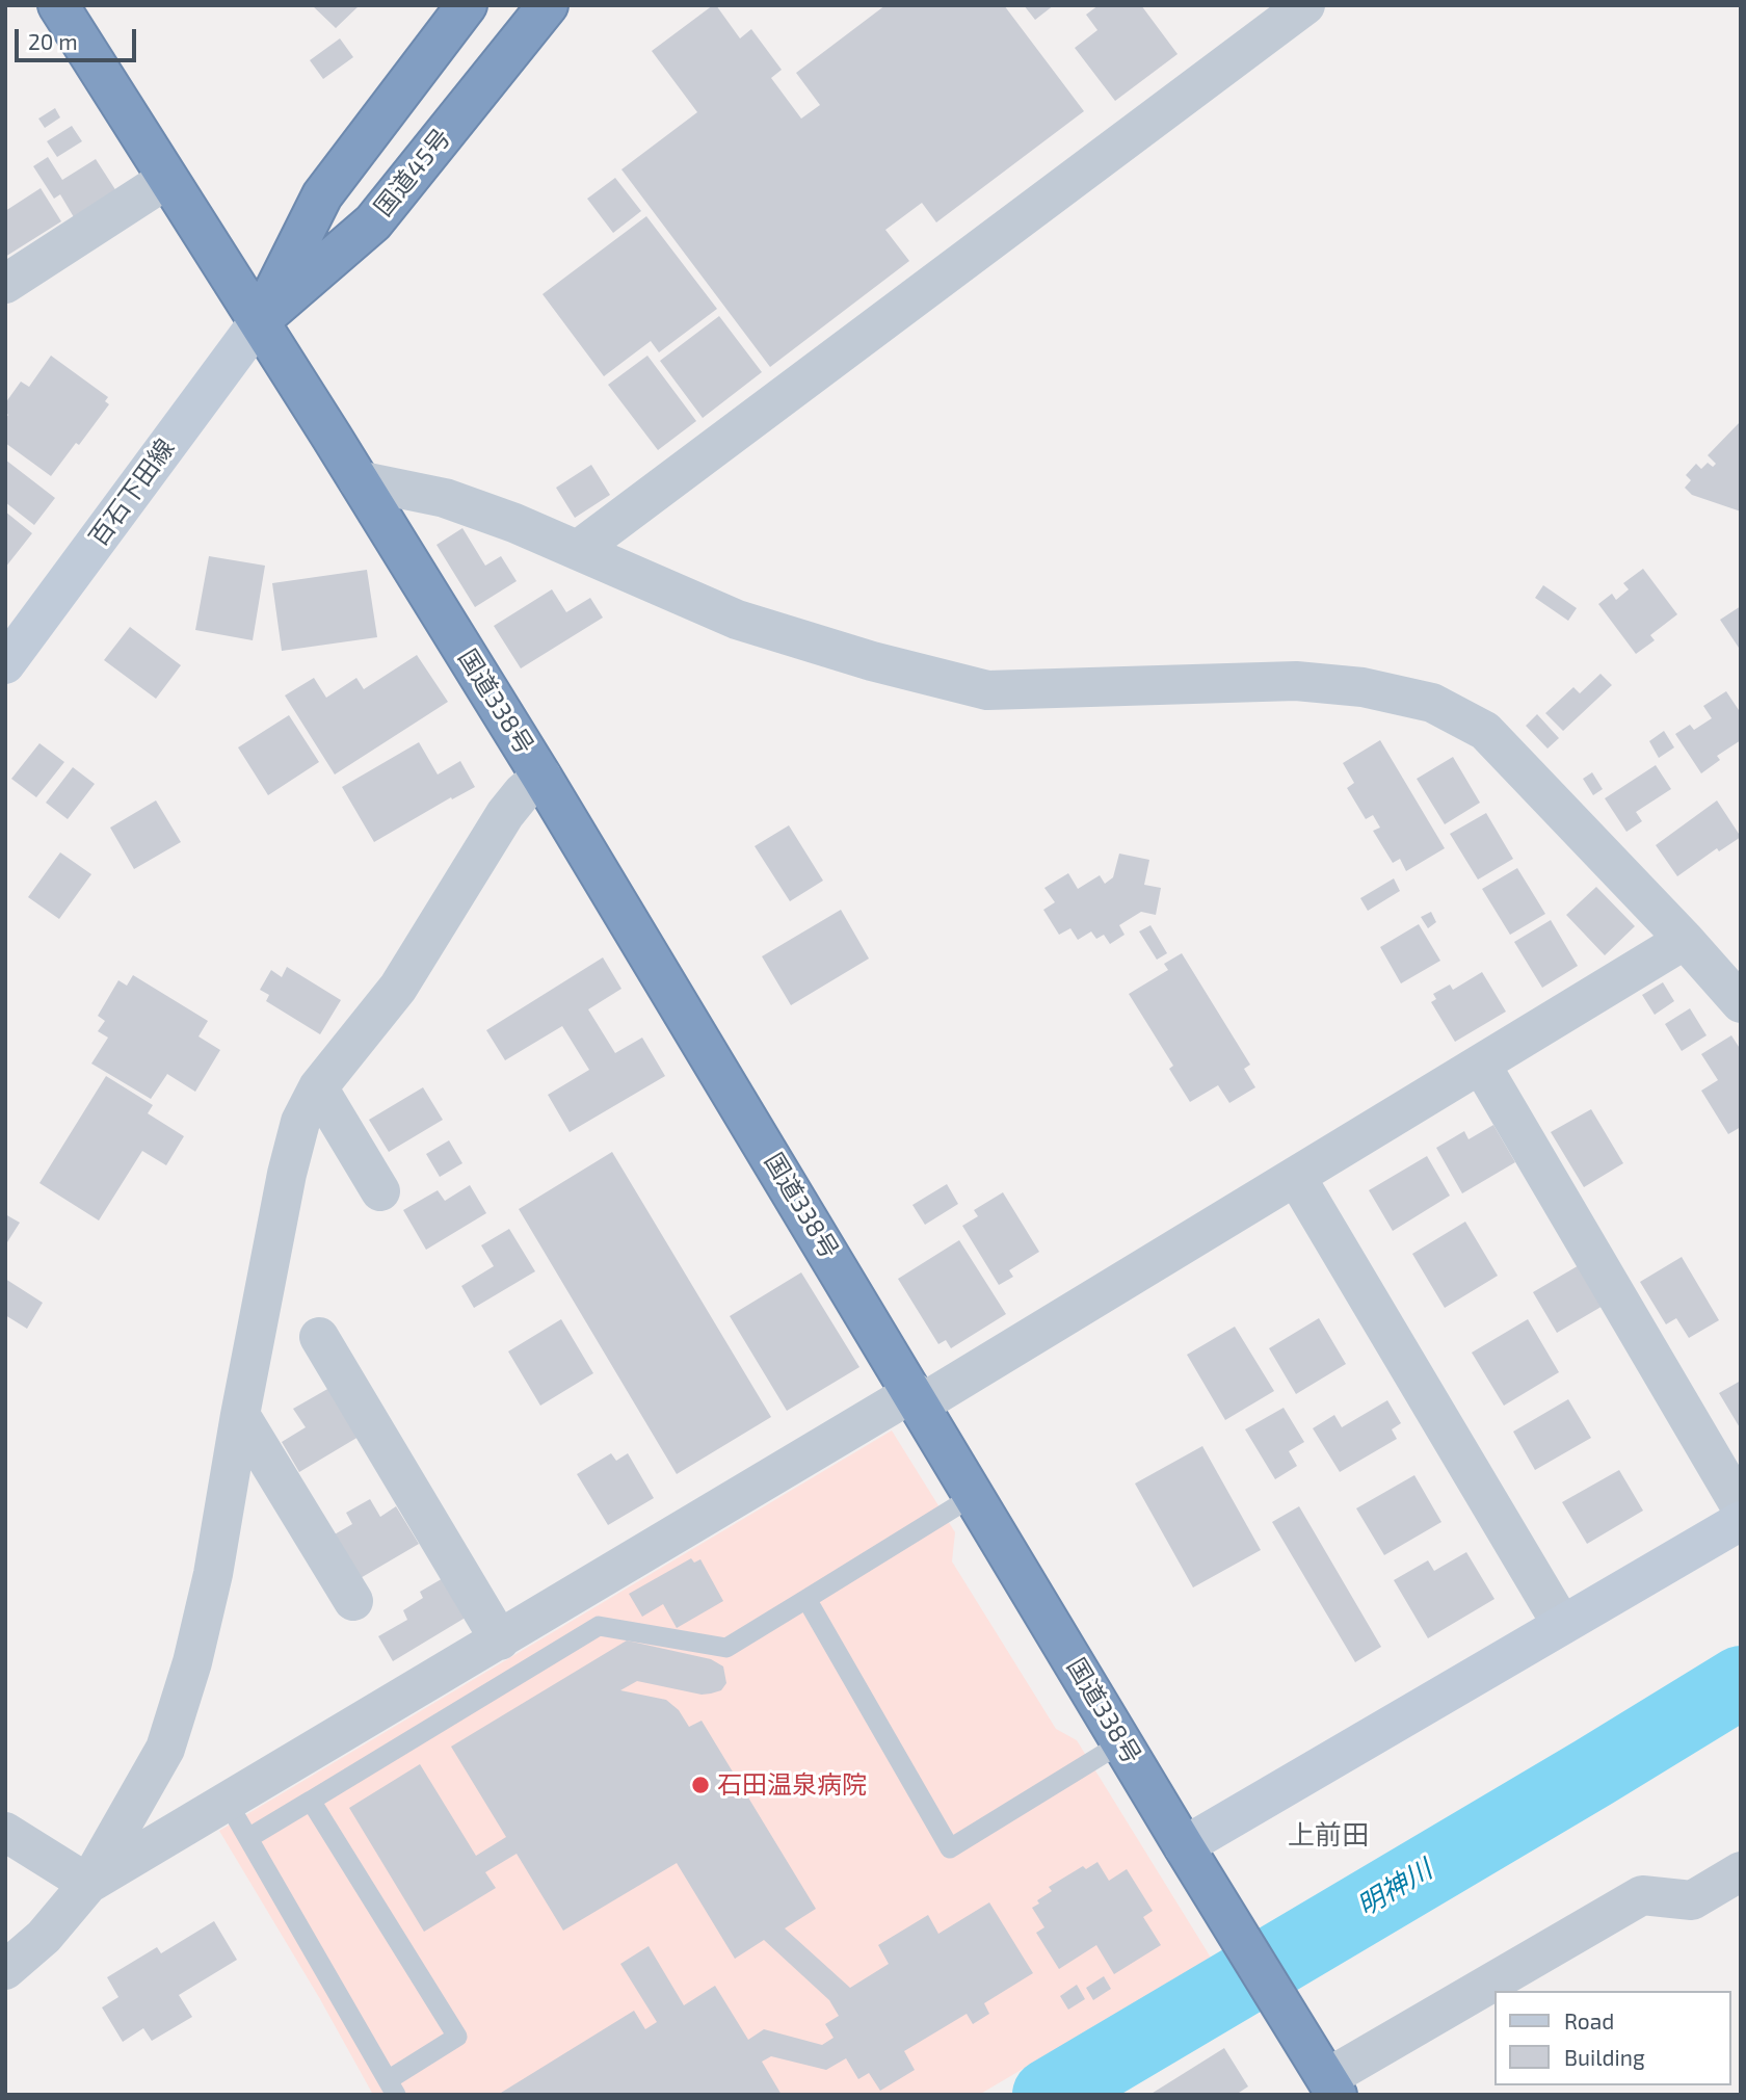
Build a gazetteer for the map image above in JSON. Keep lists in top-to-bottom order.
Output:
{
  "streets": {
    "highway": ["国道45号", "国道338号"],
    "street": ["百石下田線"]
  },
  "crossings": [
    ["国道45号", "百石下田線"],
    ["国道45号", "国道338号"],
    ["百石下田線", "国道338号"]
  ],
  "districts": ["上前田"],
  "water": ["明神川"],
  "places": ["石田温泉病院"],
  "legend": ["Road", "Building"],
  "scale_bar": "20 m"
}
